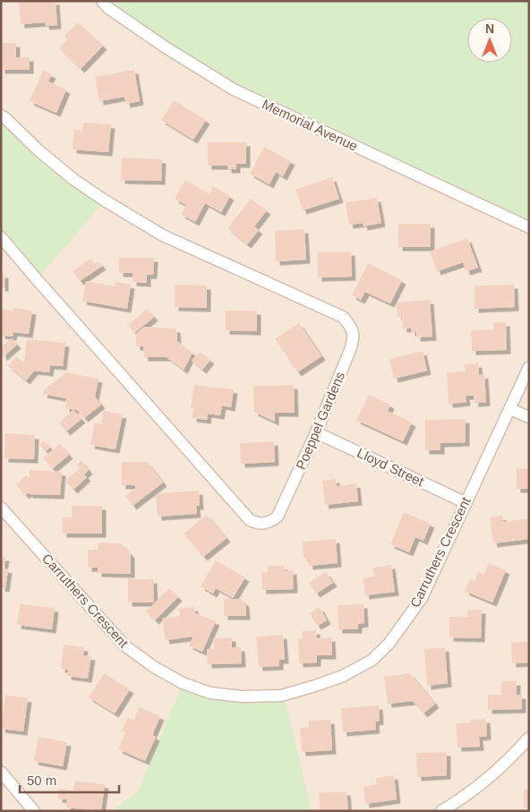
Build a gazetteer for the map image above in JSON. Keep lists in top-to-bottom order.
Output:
{
  "streets": {
    "street": [
      "Memorial Avenue",
      "Poeppel Gardens",
      "Lloyd Street",
      "Carruthers Crescent"
    ]
  },
  "crossings": [
    ["Poeppel Gardens", "Lloyd Street"],
    ["Lloyd Street", "Carruthers Crescent"]
  ],
  "scale_bar": "50 m",
  "north": "top"
}
